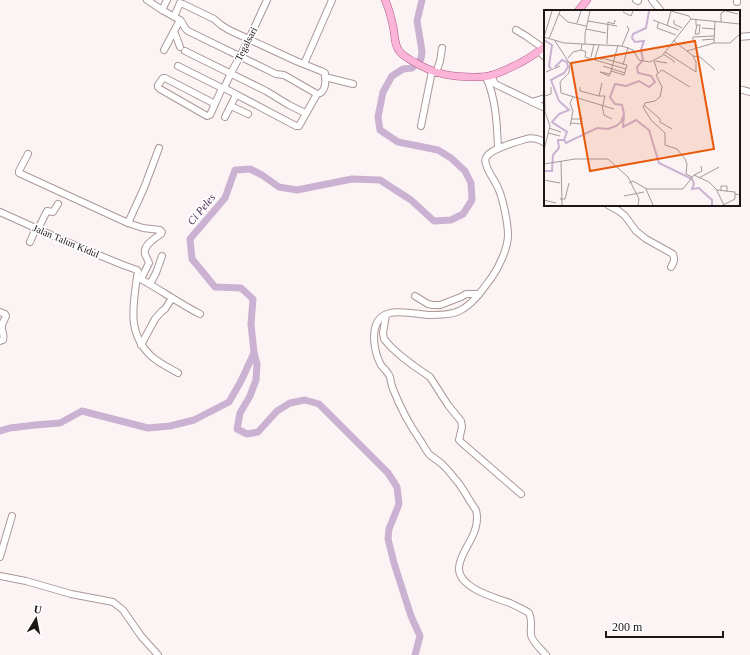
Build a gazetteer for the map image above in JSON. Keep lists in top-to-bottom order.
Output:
{
  "streets": {
    "street": ["Tegalsari", "Jalan Talun Kidul"]
  },
  "water": ["Ci Peles"],
  "scale_bar": "200 m",
  "north": "top"
}
